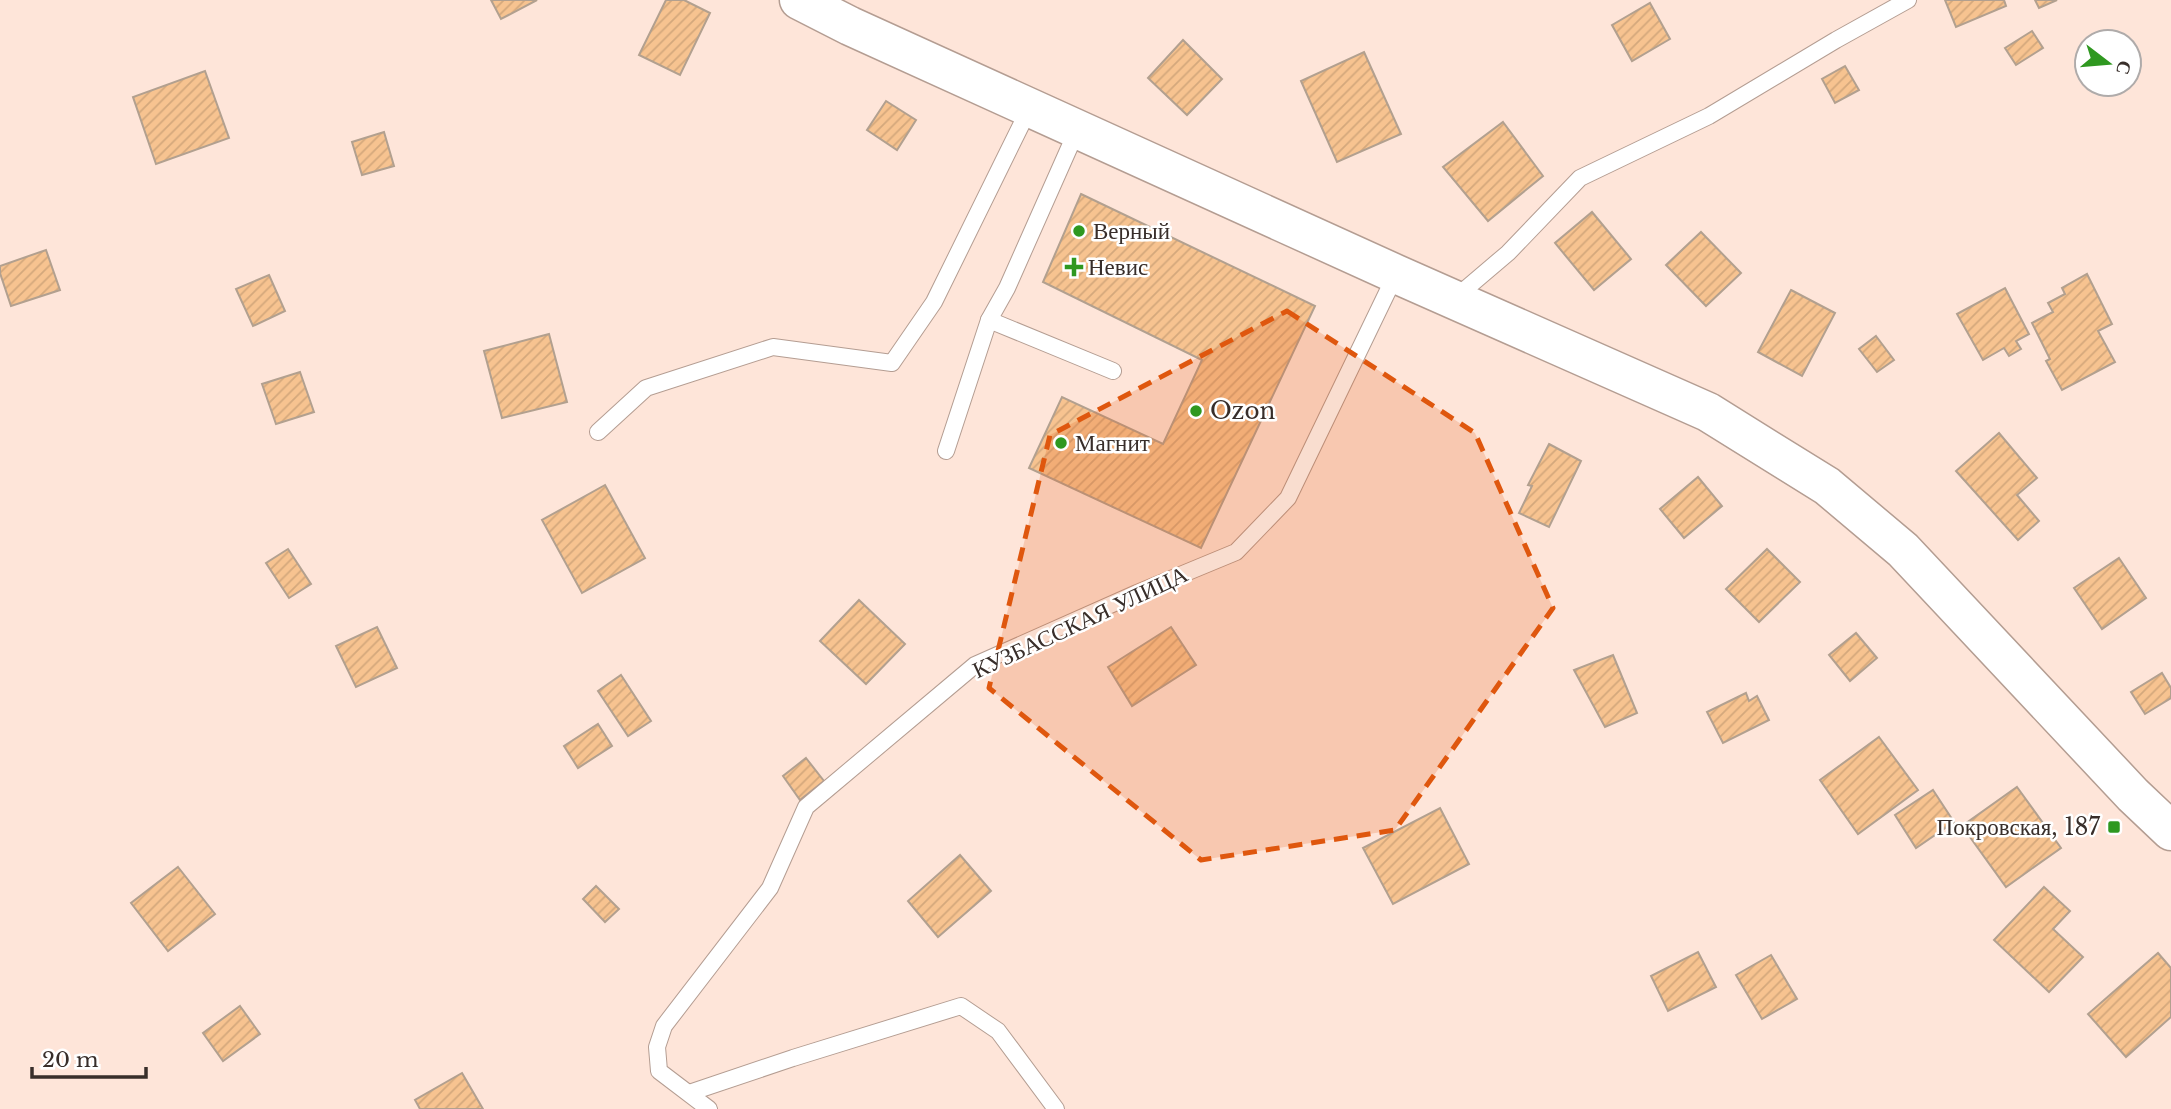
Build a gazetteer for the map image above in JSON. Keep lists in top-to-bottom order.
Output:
{
  "streets": {
    "lane": ["КУЗБАССКАЯ УЛИЦА"]
  },
  "places": {
    "other": ["Верный", "Ozon", "Магнит"],
    "health": ["Невис"],
    "transit": ["Покровская, 187"]
  },
  "scale_bar": "20 m",
  "north": "right"
}
